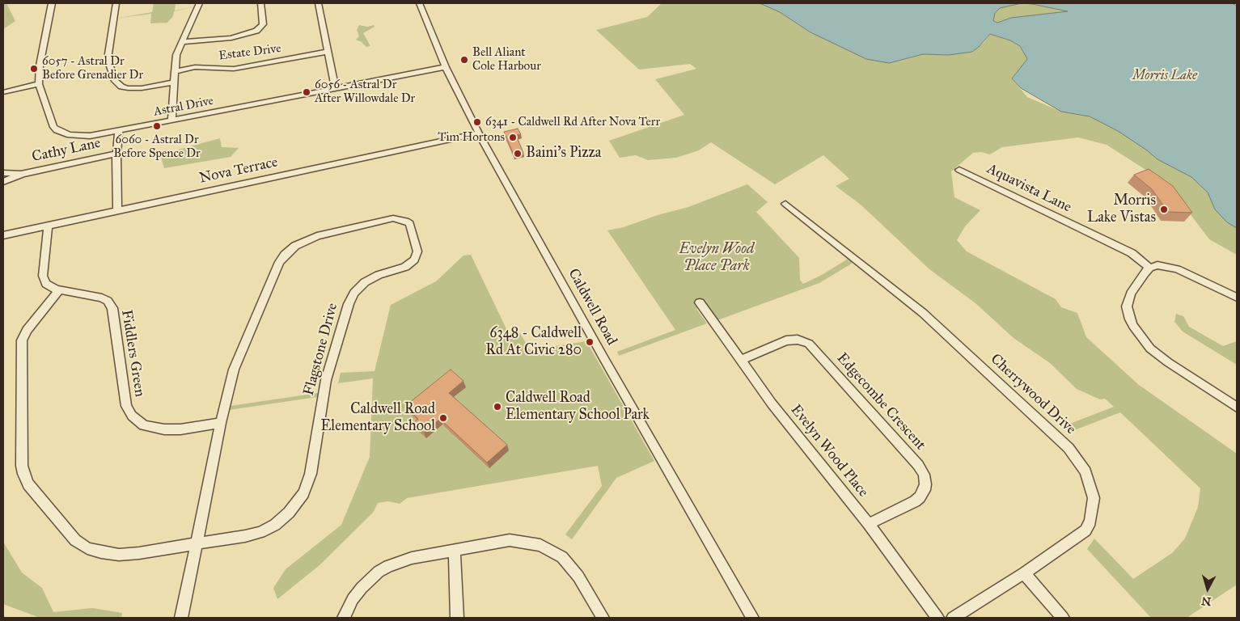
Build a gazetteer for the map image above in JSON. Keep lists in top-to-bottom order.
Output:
{
  "streets": {
    "street": [
      "Estate Drive",
      "Astral Drive",
      "Cathy Lane",
      "Nova Terrace",
      "Aquavista Lane",
      "Caldwell Road",
      "Flagstone Drive",
      "Fiddlers Green",
      "Cherrywood Drive",
      "Edgecombe Crescent",
      "Evelyn Wood Place"
    ]
  },
  "crossings": [
    ["Astral Drive", "Caldwell Road"],
    ["Nova Terrace", "Caldwell Road"],
    ["Nova Terrace", "Fiddlers Green"],
    ["Flagstone Drive", "Fiddlers Green"],
    ["Edgecombe Crescent", "Evelyn Wood Place"]
  ],
  "water": ["Morris Lake"],
  "parks": ["Evelyn Wood Place Park"],
  "places": [
    "Bell Aliant Cole Harbour",
    "6057 - Astral Dr Before Grenadier Dr",
    "6056 - Astral Dr After Willowdale Dr",
    "6341 - Caldwell Rd After Nova Terr",
    "6060 - Astral Dr Before Spence Dr",
    "Tim Hortons",
    "Baini's Pizza",
    "Morris Lake Vistas",
    "6348 - Caldwell Rd At Civic 280",
    "Caldwell Road Elementary School Park",
    "Caldwell Road Elementary School"
  ],
  "north": "bottom"
}
